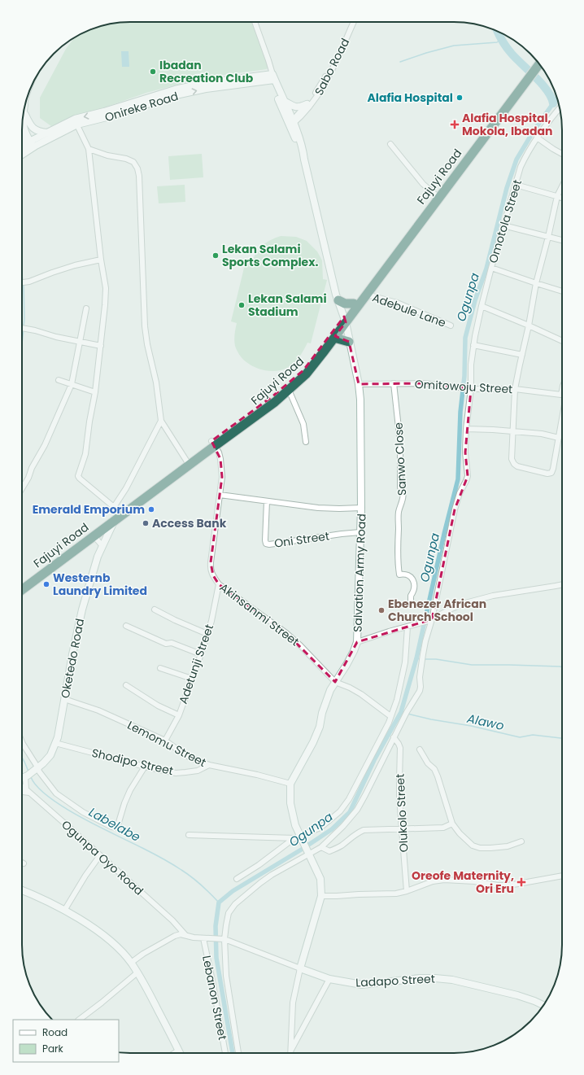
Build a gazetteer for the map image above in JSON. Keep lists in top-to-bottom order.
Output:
{
  "streets": {
    "highway": ["Fajuyi Road"],
    "main road": [
      "Onireke Road",
      "Salvation Army Road",
      "Oketedo Road",
      "Ladapo Street"
    ],
    "street": [
      "Sabo Road",
      "Omotola Street",
      "Adebule Lane",
      "Omitowoju Street",
      "Sanwo Close",
      "Oni Street",
      "Akinsanmi Street",
      "Adetunji Street",
      "Lemomu Street",
      "Shodipo Street",
      "Olukolo Street",
      "Ogunpa Oyo Road",
      "Lebanon Street"
    ]
  },
  "crossings": [
    ["Sabo Road", "Salvation Army Road"],
    ["Onireke Road", "Salvation Army Road"],
    ["Fajuyi Road", "Adebule Lane"],
    ["Fajuyi Road", "Salvation Army Road"],
    ["Fajuyi Road", "Akinsanmi Street"],
    ["Fajuyi Road", "Oketedo Road"],
    ["Omotola Street", "Omitowoju Street"],
    ["Omotola Street", "Salvation Army Road"],
    ["Omotola Street", "Olukolo Street"],
    ["Omotola Street", "Lebanon Street"],
    ["Omitowoju Street", "Sanwo Close"],
    ["Omitowoju Street", "Salvation Army Road"],
    ["Oni Street", "Salvation Army Road"],
    ["Salvation Army Road", "Akinsanmi Street"],
    ["Salvation Army Road", "Lemomu Street"],
    ["Salvation Army Road", "Ladapo Street"],
    ["Salvation Army Road", "Lebanon Street"],
    ["Akinsanmi Street", "Adetunji Street"],
    ["Oketedo Road", "Lemomu Street"],
    ["Oketedo Road", "Shodipo Street"],
    ["Adetunji Street", "Lemomu Street"],
    ["Lemomu Street", "Shodipo Street"],
    ["Ogunpa Oyo Road", "Lebanon Street"],
    ["Ladapo Street", "Lebanon Street"]
  ],
  "water": ["Ogunpa", "Alawo", "Labelabe"],
  "places": {
    "other": [
      "Ibadan Recreation Club",
      "Alafia Hospital",
      "Lekan Salami Sports Complex.",
      "Lekan Salami Stadium",
      "Emerald Emporium",
      "Access Bank",
      "Westernb Laundry Limited",
      "Ebenezer African Church School"
    ],
    "health": ["Alafia Hospital, Mokola, Ibadan", "Oreofe Maternity, Ori Eru"]
  },
  "legend": ["Road", "Park"]
}
